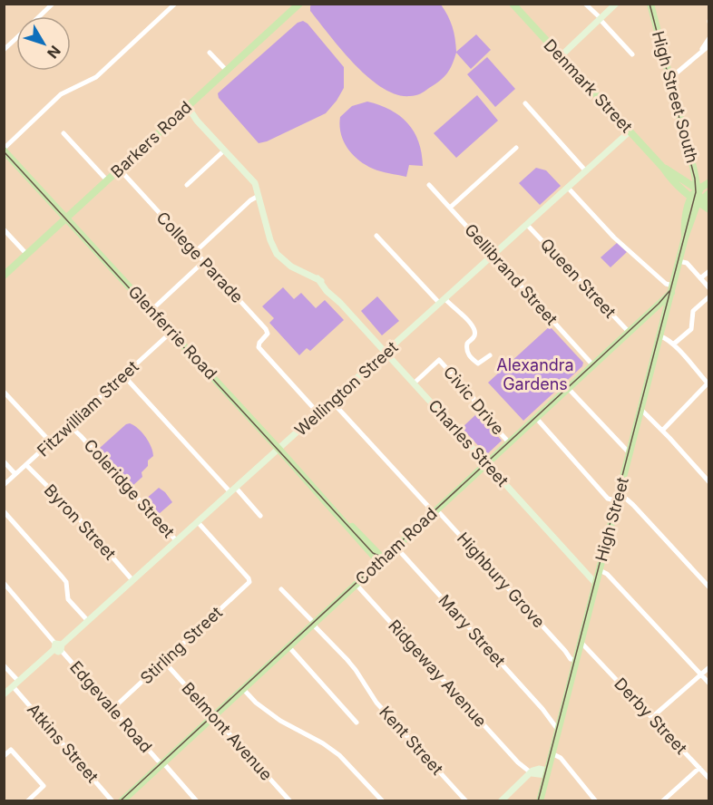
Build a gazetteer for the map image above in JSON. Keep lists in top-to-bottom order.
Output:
{
  "streets": {
    "main road": [
      "Denmark Street",
      "High Street South",
      "Barkers Road",
      "Glenferrie Road",
      "High Street",
      "Cotham Road"
    ],
    "street": [
      "College Parade",
      "Gellibrand Street",
      "Queen Street",
      "Wellington Street",
      "Civic Drive",
      "Fitzwilliam Street",
      "Charles Street",
      "Coleridge Street",
      "Byron Street",
      "Highbury Grove",
      "Mary Street",
      "Stirling Street",
      "Ridgeway Avenue",
      "Edgevale Road",
      "Derby Street",
      "Belmont Avenue",
      "Kent Street",
      "Atkins Street"
    ]
  },
  "crossings": [
    ["Denmark Street", "High Street South"],
    ["Denmark Street", "Wellington Street"],
    ["Denmark Street", "High Street"],
    ["High Street South", "High Street"],
    ["Barkers Road", "College Parade"],
    ["Barkers Road", "Glenferrie Road"],
    ["Barkers Road", "Charles Street"],
    ["College Parade", "Wellington Street"],
    ["Gellibrand Street", "Wellington Street"],
    ["Gellibrand Street", "Cotham Road"],
    ["Queen Street", "Wellington Street"],
    ["Queen Street", "Cotham Road"],
    ["Glenferrie Road", "Wellington Street"],
    ["Glenferrie Road", "Fitzwilliam Street"],
    ["Glenferrie Road", "Cotham Road"],
    ["Wellington Street", "Charles Street"],
    ["Wellington Street", "Coleridge Street"],
    ["Wellington Street", "Byron Street"],
    ["Wellington Street", "Highbury Grove"],
    ["Wellington Street", "Stirling Street"],
    ["Wellington Street", "Edgevale Road"],
    ["Wellington Street", "Atkins Street"],
    ["Civic Drive", "Charles Street"],
    ["Civic Drive", "Cotham Road"],
    ["Fitzwilliam Street", "Coleridge Street"],
    ["Fitzwilliam Street", "Byron Street"],
    ["Charles Street", "High Street"],
    ["Charles Street", "Cotham Road"],
    ["High Street", "Cotham Road"],
    ["High Street", "Highbury Grove"],
    ["High Street", "Mary Street"],
    ["High Street", "Derby Street"],
    ["Cotham Road", "Highbury Grove"],
    ["Cotham Road", "Mary Street"],
    ["Cotham Road", "Ridgeway Avenue"],
    ["Cotham Road", "Edgevale Road"],
    ["Cotham Road", "Belmont Avenue"],
    ["Cotham Road", "Kent Street"],
    ["Highbury Grove", "Derby Street"],
    ["Stirling Street", "Edgevale Road"],
    ["Stirling Street", "Belmont Avenue"]
  ],
  "parks": ["Alexandra Gardens"],
  "north": "bottom right"
}
